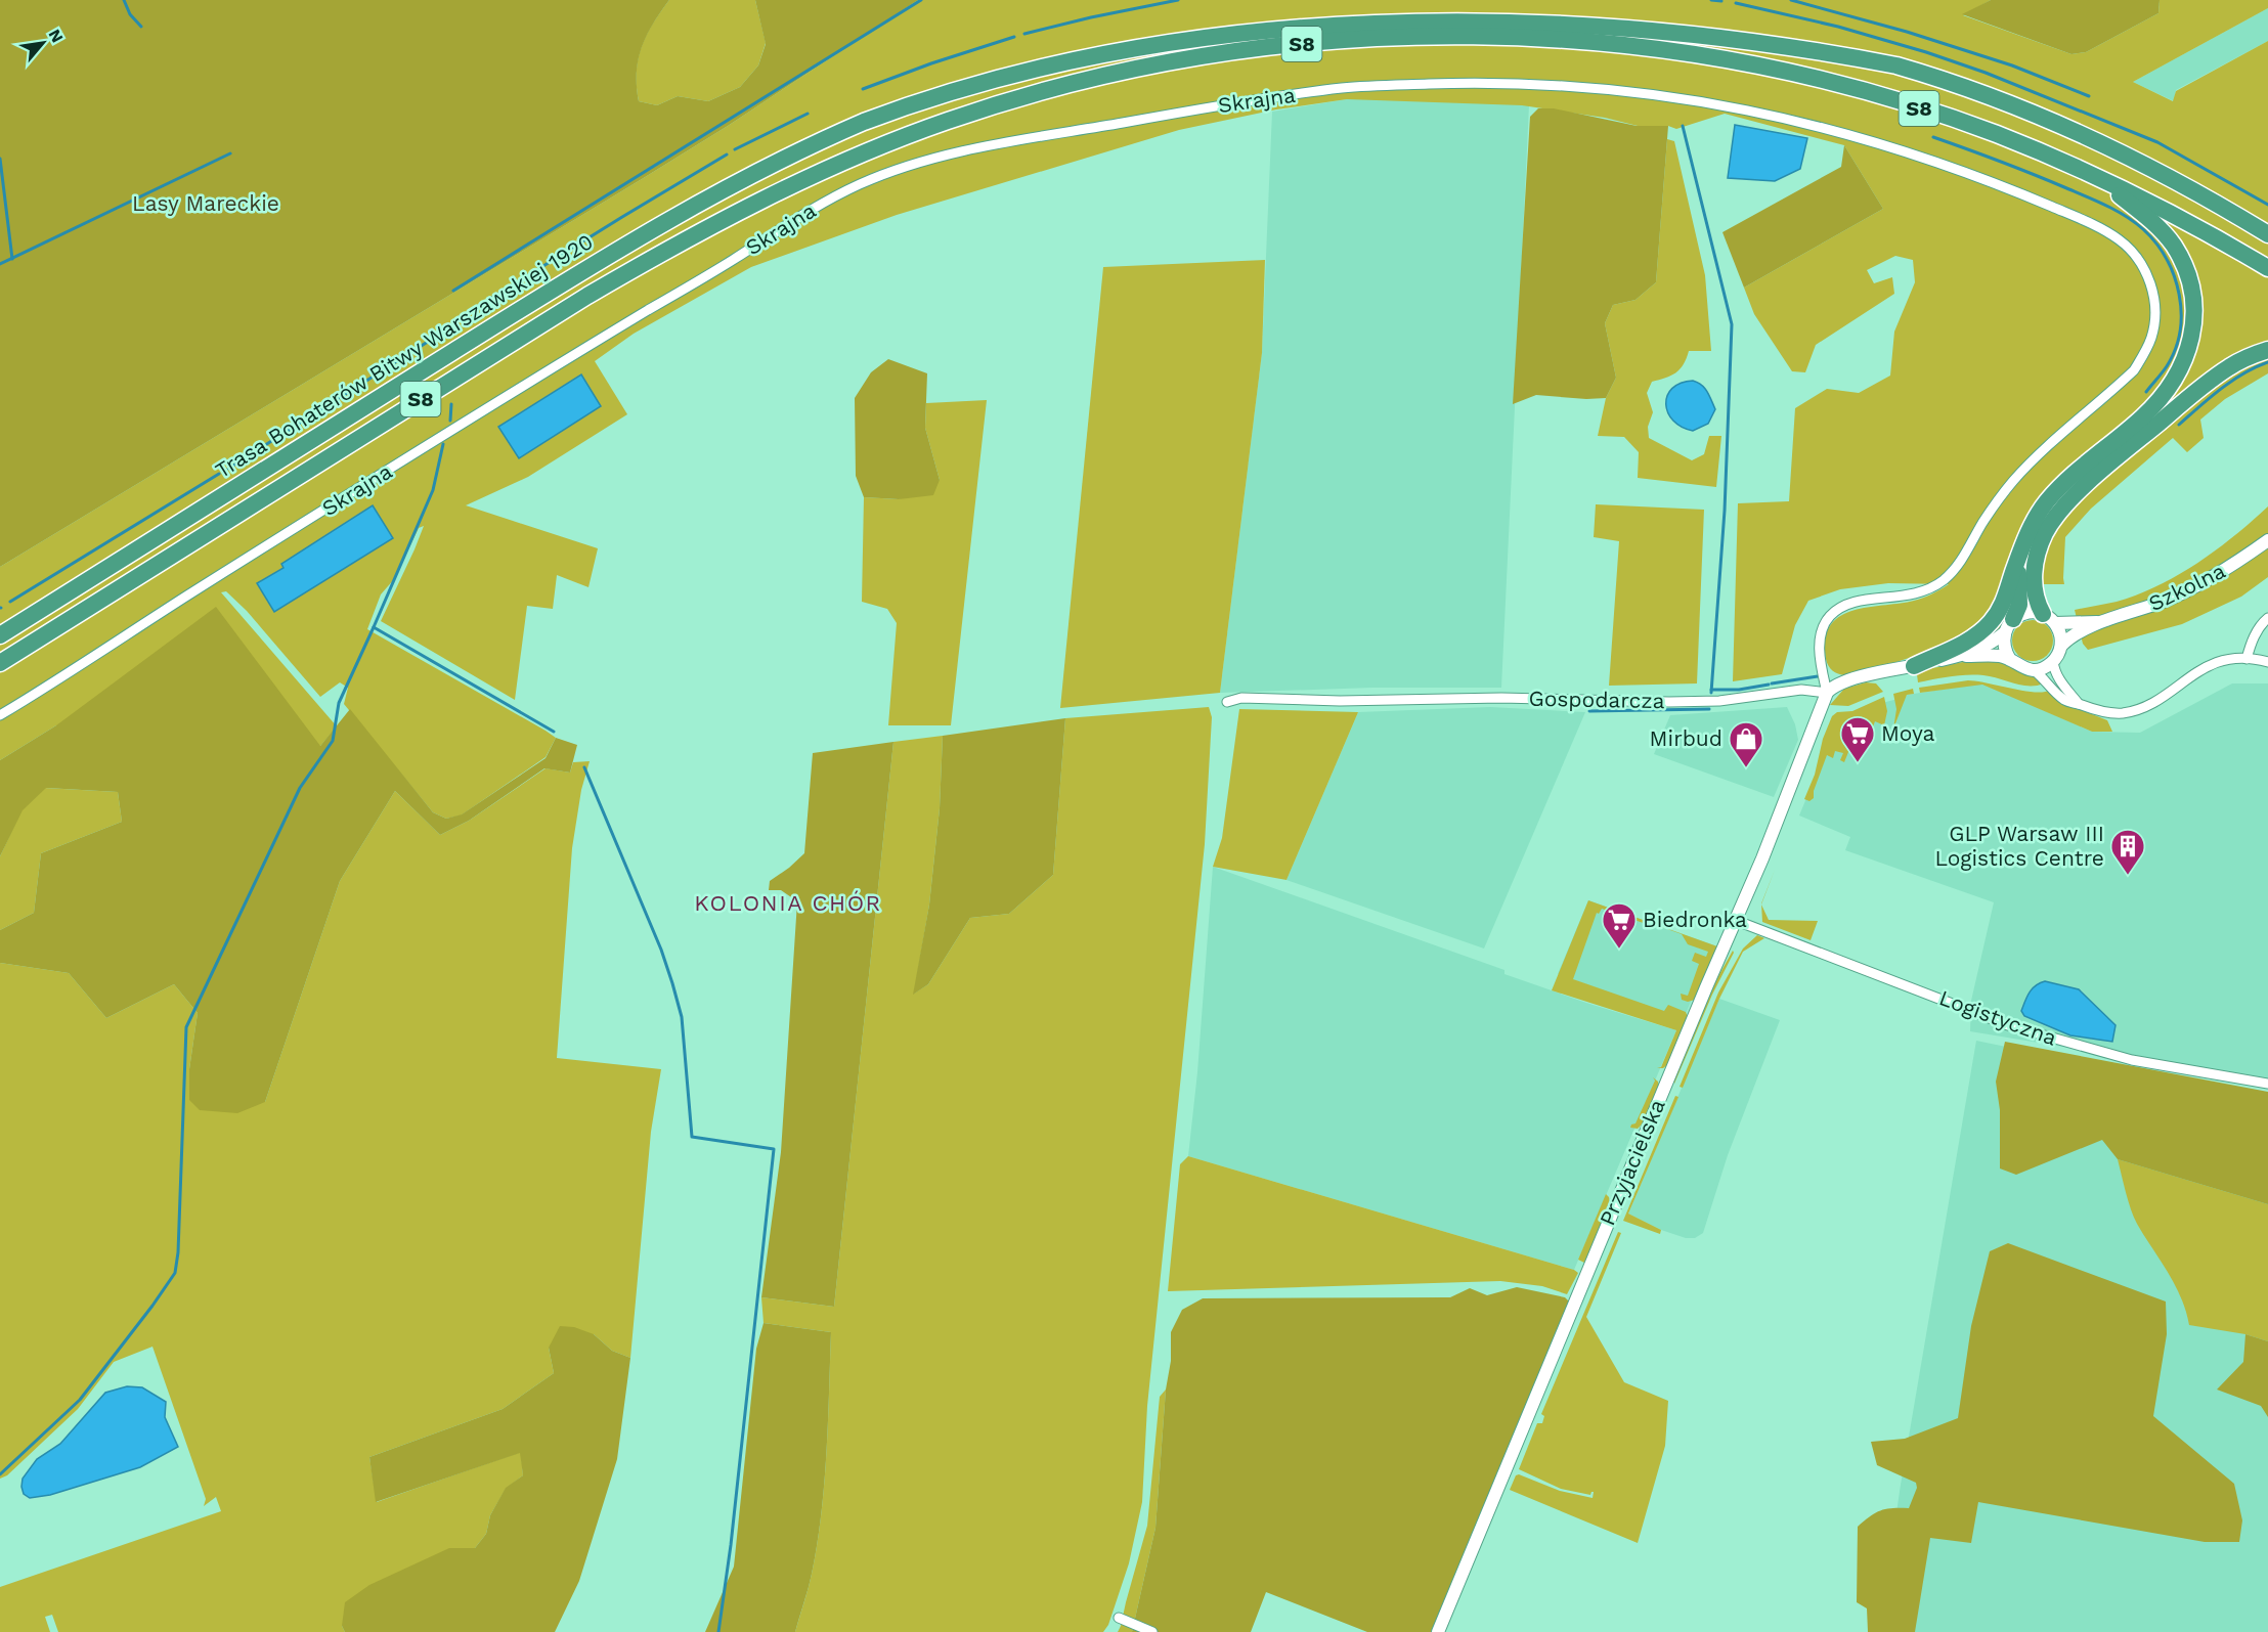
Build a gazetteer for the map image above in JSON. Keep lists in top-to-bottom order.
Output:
{
  "streets": {
    "highway": ["S8", "Trasa Bohaterów Bitwy Warszawskiej 1920"],
    "street": [
      "Skrajna",
      "Szkolna",
      "Gospodarcza",
      "Logistyczna",
      "Przyjacielska"
    ]
  },
  "crossings": [
    ["S8", "Trasa Bohaterów Bitwy Warszawskiej 1920"],
    ["Skrajna", "Gospodarcza"],
    ["Skrajna", "Przyjacielska"],
    ["Gospodarcza", "Przyjacielska"],
    ["Logistyczna", "Przyjacielska"]
  ],
  "districts": ["KOLONIA CHÓR"],
  "parks": ["Lasy Mareckie"],
  "places": {
    "supermarket": ["Moya", "Biedronka"],
    "shop": ["Mirbud"],
    "building": ["GLP Warsaw III Logistics Centre"]
  },
  "north": "top right"
}
